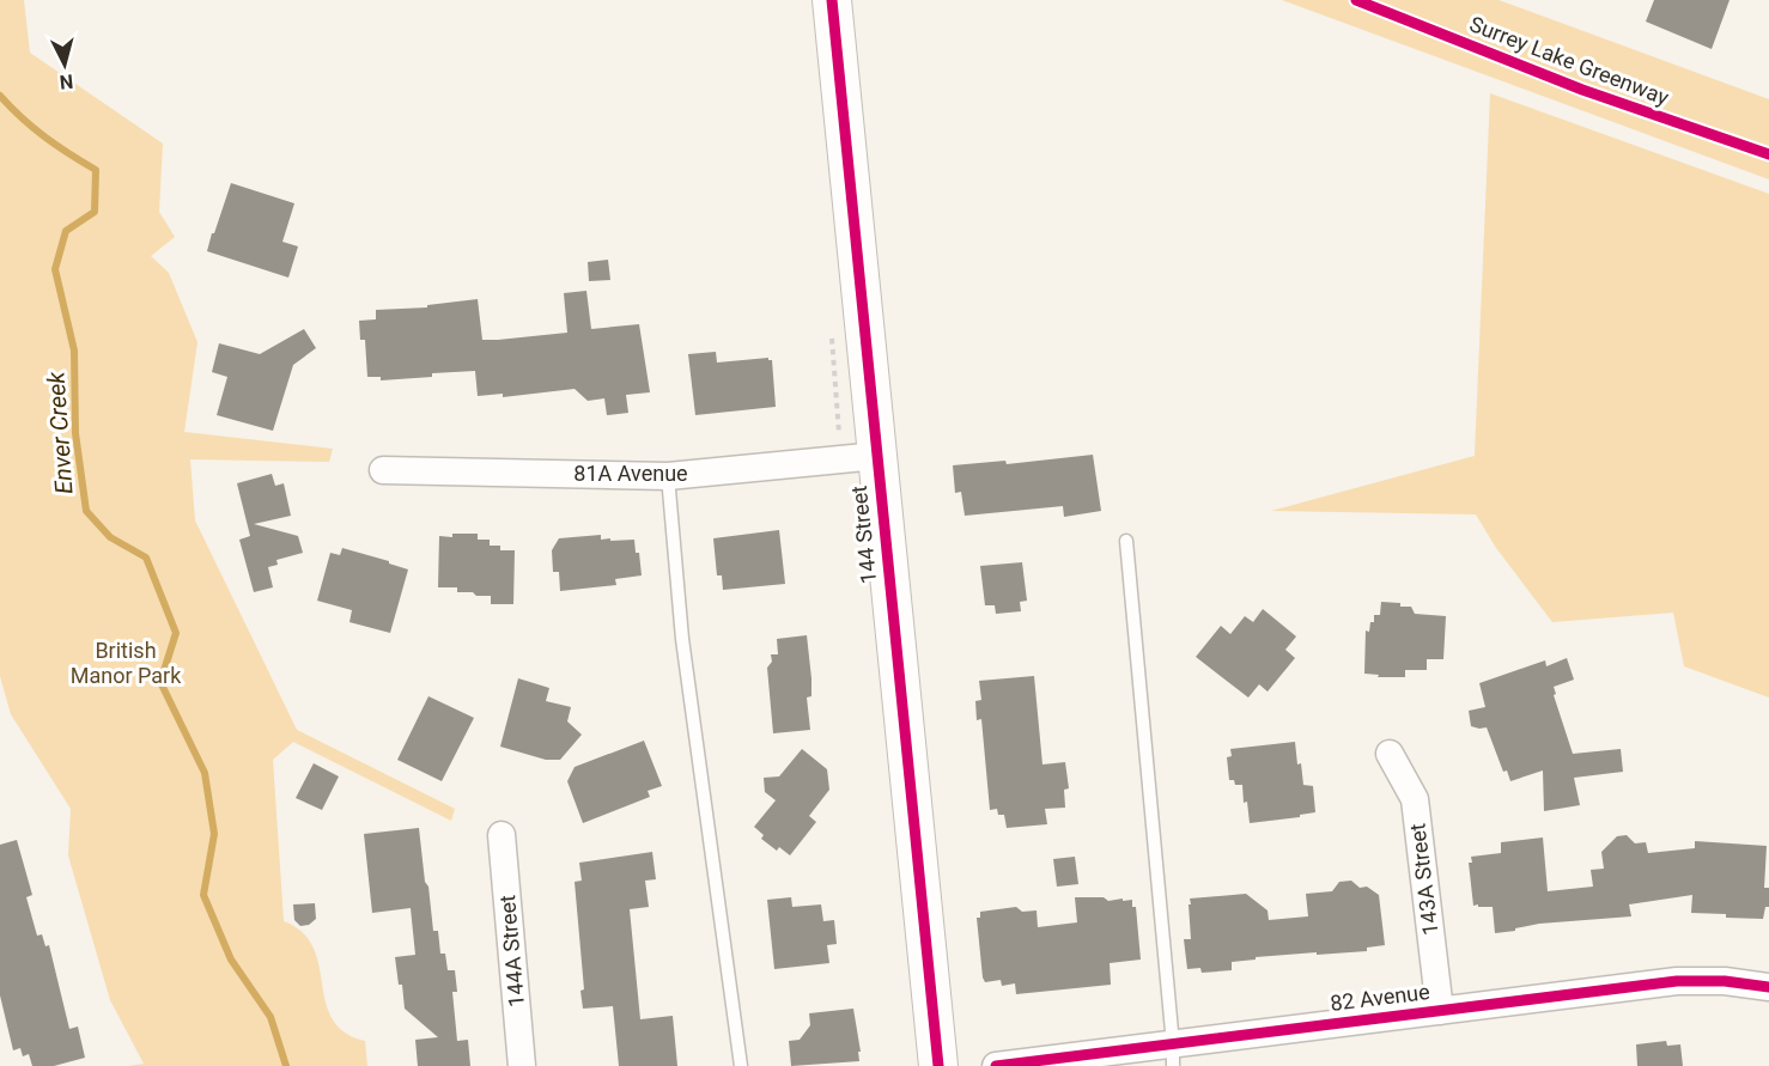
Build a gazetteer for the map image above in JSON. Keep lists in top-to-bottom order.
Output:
{
  "streets": {
    "main road": ["144 Street"],
    "street": [
      "81A Avenue",
      "143A Street",
      "144A Street",
      "82 Avenue"
    ],
    "cycle path": ["Surrey Lake Greenway"]
  },
  "crossings": [
    ["81A Avenue", "144 Street"],
    ["143A Street", "82 Avenue"]
  ],
  "water": ["Enver Creek"],
  "parks": ["British Manor Park"],
  "north": "bottom"
}
